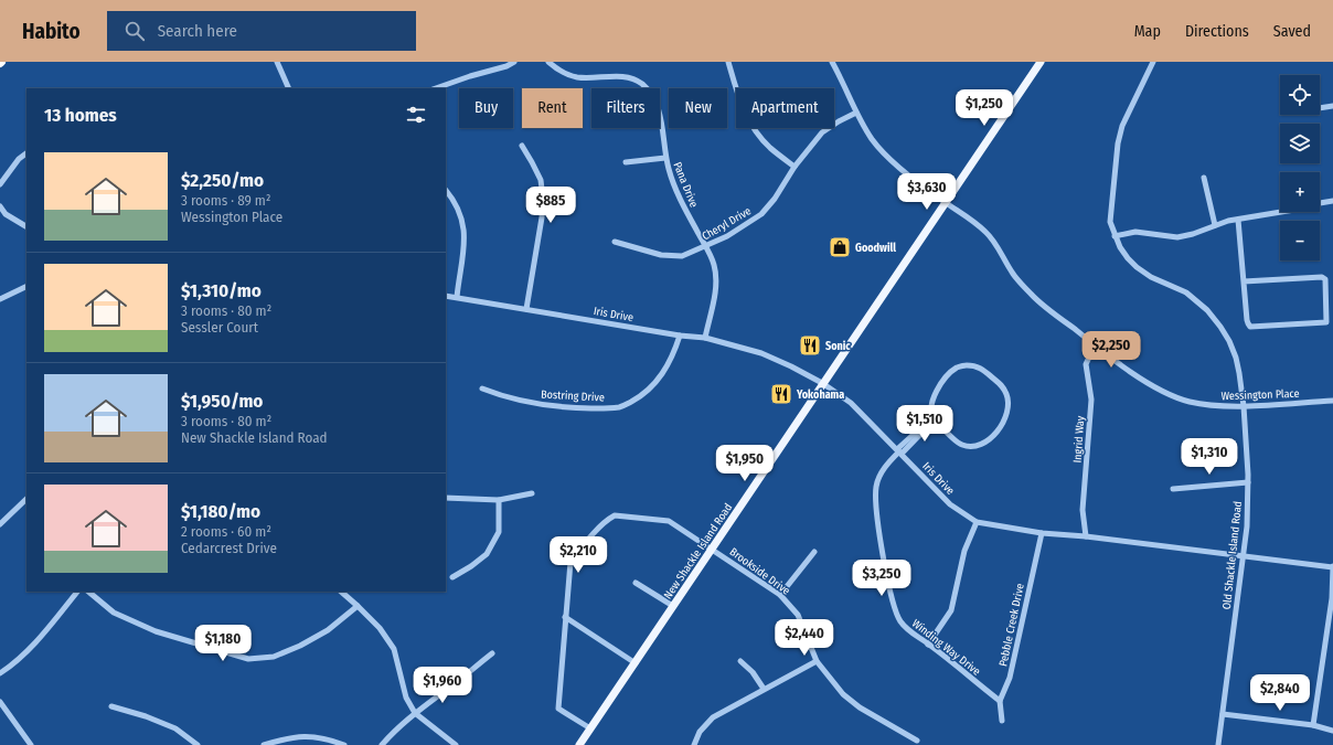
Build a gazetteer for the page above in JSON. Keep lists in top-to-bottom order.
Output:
{
  "streets": {
    "main road": ["New Shackle Island Road"],
    "street": [
      "Pana Drive",
      "Cheryl Drive",
      "Iris Drive",
      "Wessington Place",
      "Bostring Drive",
      "Ingrid Way",
      "Old Shackle Island Road",
      "Brookside Drive",
      "Pebble Creek Drive",
      "Winding Way Drive"
    ]
  },
  "crossings": [
    ["Pana Drive", "Cheryl Drive"],
    ["Pana Drive", "Iris Drive"],
    ["Cheryl Drive", "Wessington Place"],
    ["Iris Drive", "Bostring Drive"],
    ["Iris Drive", "Ingrid Way"],
    ["Iris Drive", "New Shackle Island Road"],
    ["Iris Drive", "Old Shackle Island Road"],
    ["Iris Drive", "Pebble Creek Drive"],
    ["Iris Drive", "Winding Way Drive"],
    ["Wessington Place", "Ingrid Way"],
    ["Wessington Place", "New Shackle Island Road"],
    ["Wessington Place", "Old Shackle Island Road"],
    ["New Shackle Island Road", "Brookside Drive"],
    ["Pebble Creek Drive", "Winding Way Drive"]
  ],
  "places": {
    "shop": ["Goodwill"],
    "restaurant": ["Sonic", "Yokohama"]
  },
  "page": {
    "header": "Habito",
    "search": "Search here",
    "nav": ["Map", "Directions", "Saved"],
    "map_buttons": ["+", "−"],
    "chip": [
      "Buy",
      "Rent",
      "Filters",
      "New",
      "Apartment"
    ],
    "heading": "13 homes",
    "price": [
      "$1,250",
      "$3,630",
      "$885",
      "$2,250",
      "$1,510",
      "$1,310",
      "$1,950",
      "$2,210",
      "$3,250",
      "$2,440",
      "$1,180",
      "$1,960",
      "$2,840"
    ],
    "list": [
      {
        "name": "$2,250/mo",
        "note": "3 rooms · 89 m² · Wessington Place"
      },
      {
        "name": "$1,310/mo",
        "note": "3 rooms · 80 m² · Sessler Court"
      },
      {
        "name": "$1,950/mo",
        "note": "3 rooms · 80 m² · New Shackle Island Road"
      },
      {
        "name": "$1,180/mo",
        "note": "2 rooms · 60 m² · Cedarcrest Drive"
      }
    ]
  }
}
